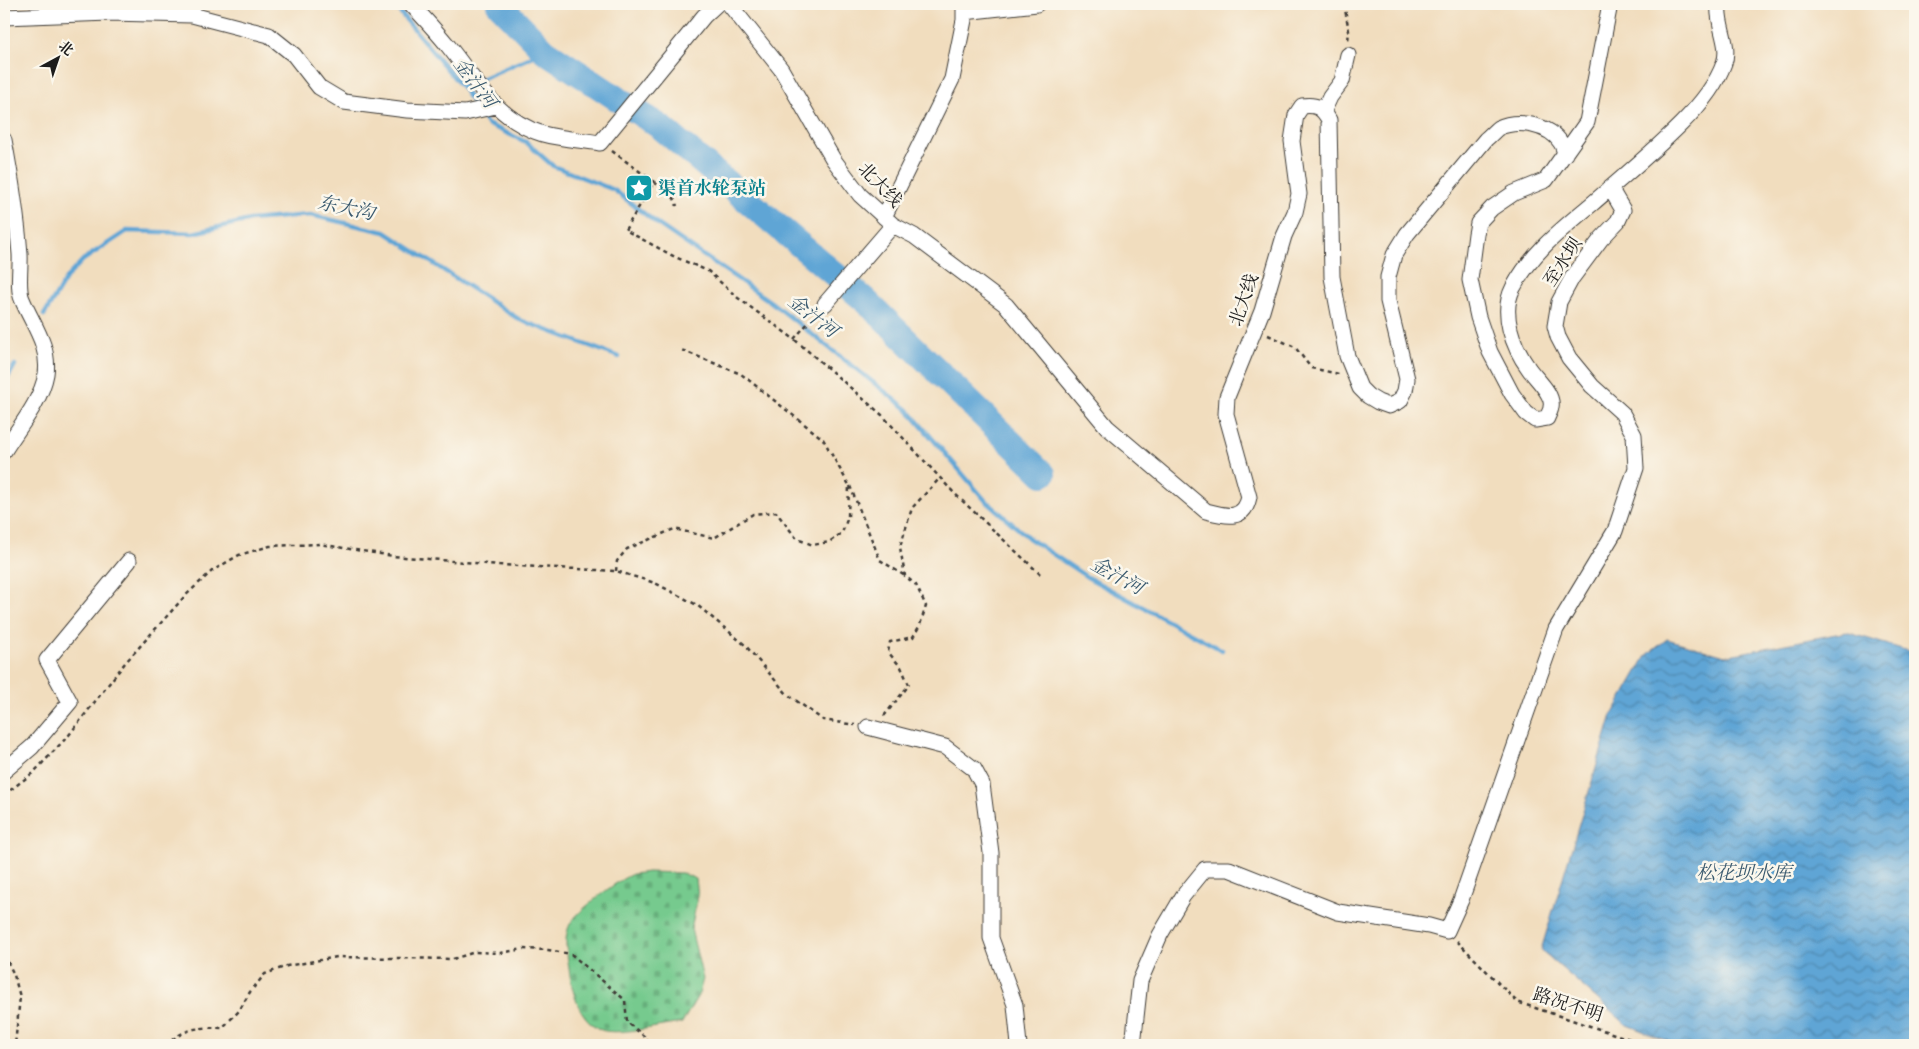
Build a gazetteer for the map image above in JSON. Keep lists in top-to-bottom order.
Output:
{
  "streets": {
    "street": ["北大线", "至水坝"],
    "path": ["路况不明"]
  },
  "crossings": [
    ["至水坝", "路况不明"]
  ],
  "water": ["金汁河", "东大沟", "松花坝水库"],
  "places": {
    "place": ["渠首水轮泵站"]
  },
  "north": "top right"
}
